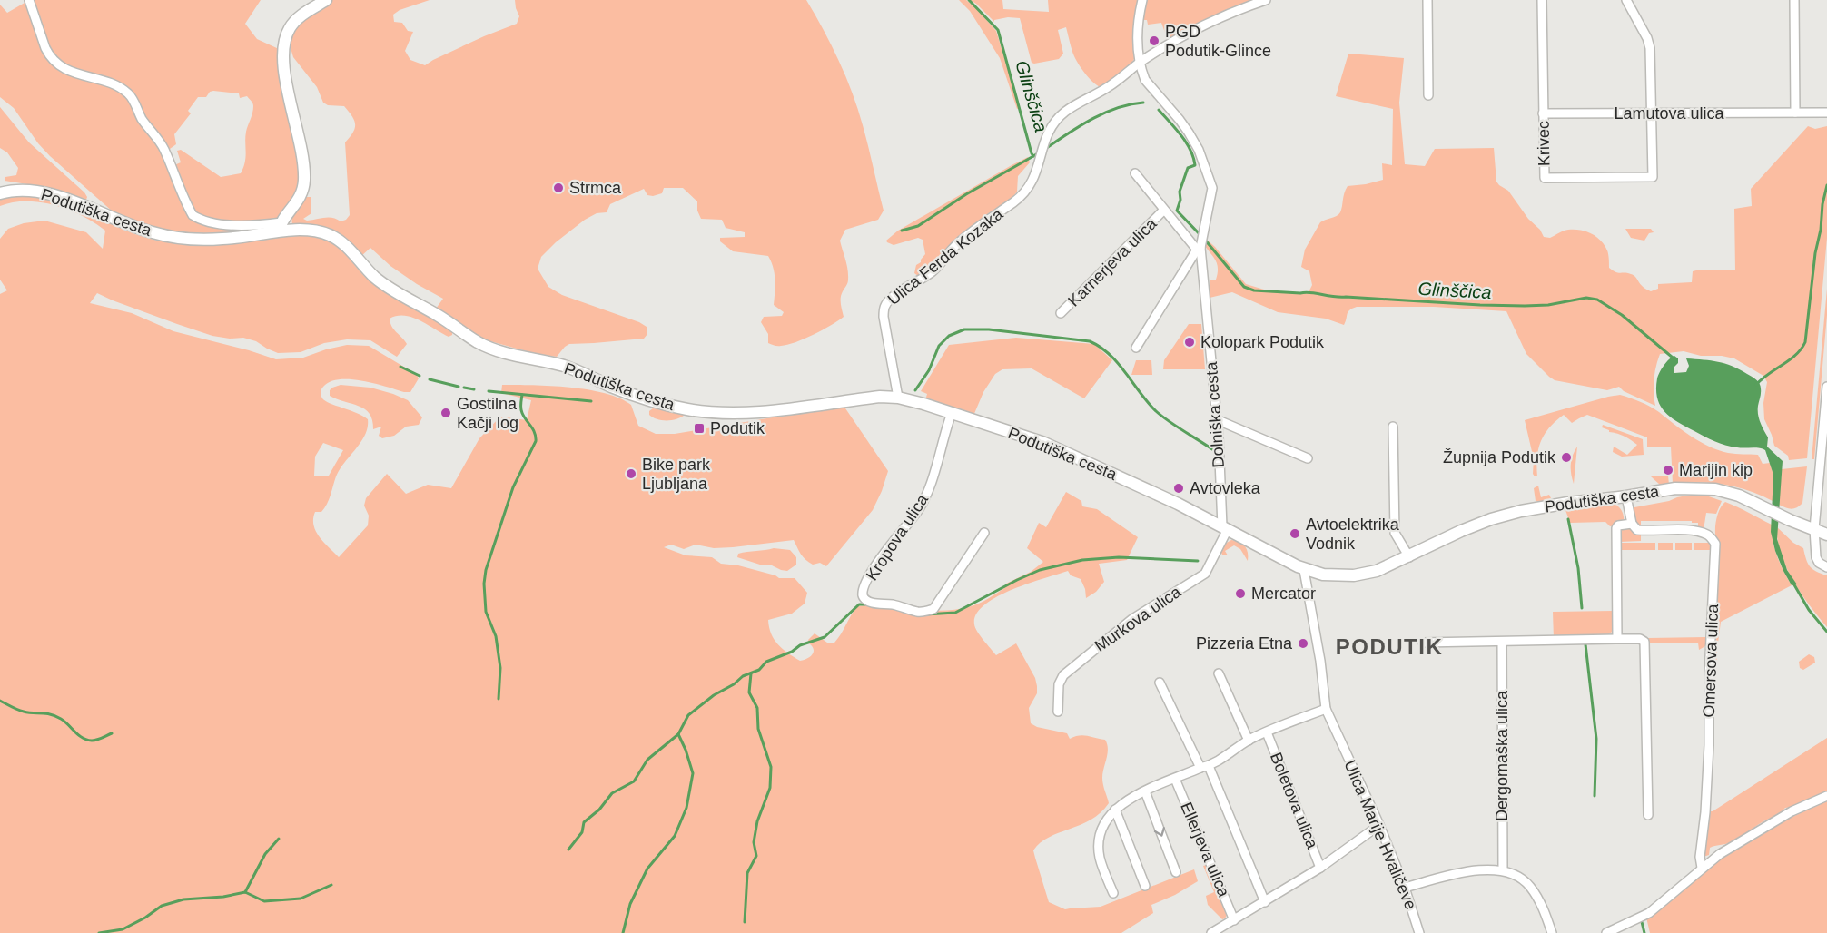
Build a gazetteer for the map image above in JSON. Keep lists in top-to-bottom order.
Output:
{
  "streets": {
    "street": [
      "Lamutova ulica",
      "Krivec",
      "Podutiška cesta",
      "Ulica Ferda Kozaka",
      "Karnerjeva ulica",
      "Dolniška cesta",
      "Kropova ulica",
      "Murkova ulica",
      "Omersova ulica",
      "Dergomaška ulica",
      "Boletova ulica",
      "Ulica Marije Hvaličeve",
      "Ellerjeva ulica"
    ]
  },
  "crossings": [
    ["Lamutova ulica", "Krivec"],
    ["Podutiška cesta", "Ulica Ferda Kozaka"],
    ["Podutiška cesta", "Dolniška cesta"],
    ["Podutiška cesta", "Kropova ulica"],
    ["Podutiška cesta", "Murkova ulica"],
    ["Podutiška cesta", "Ulica Marije Hvaličeve"],
    ["Dolniška cesta", "Murkova ulica"],
    ["Boletova ulica", "Ulica Marije Hvaličeve"],
    ["Boletova ulica", "Ellerjeva ulica"]
  ],
  "districts": ["PODUTIK"],
  "water": ["Glinščica"],
  "places": {
    "other": [
      "PGD Podutik-Glince",
      "Strmca",
      "Kolopark Podutik",
      "Gostilna Kačji log",
      "Župnija Podutik",
      "Marijin kip",
      "Bike park Ljubljana",
      "Avtovleka",
      "Avtoelektrika Vodnik",
      "Mercator",
      "Pizzeria Etna"
    ],
    "transit": ["Podutik"]
  }
}
